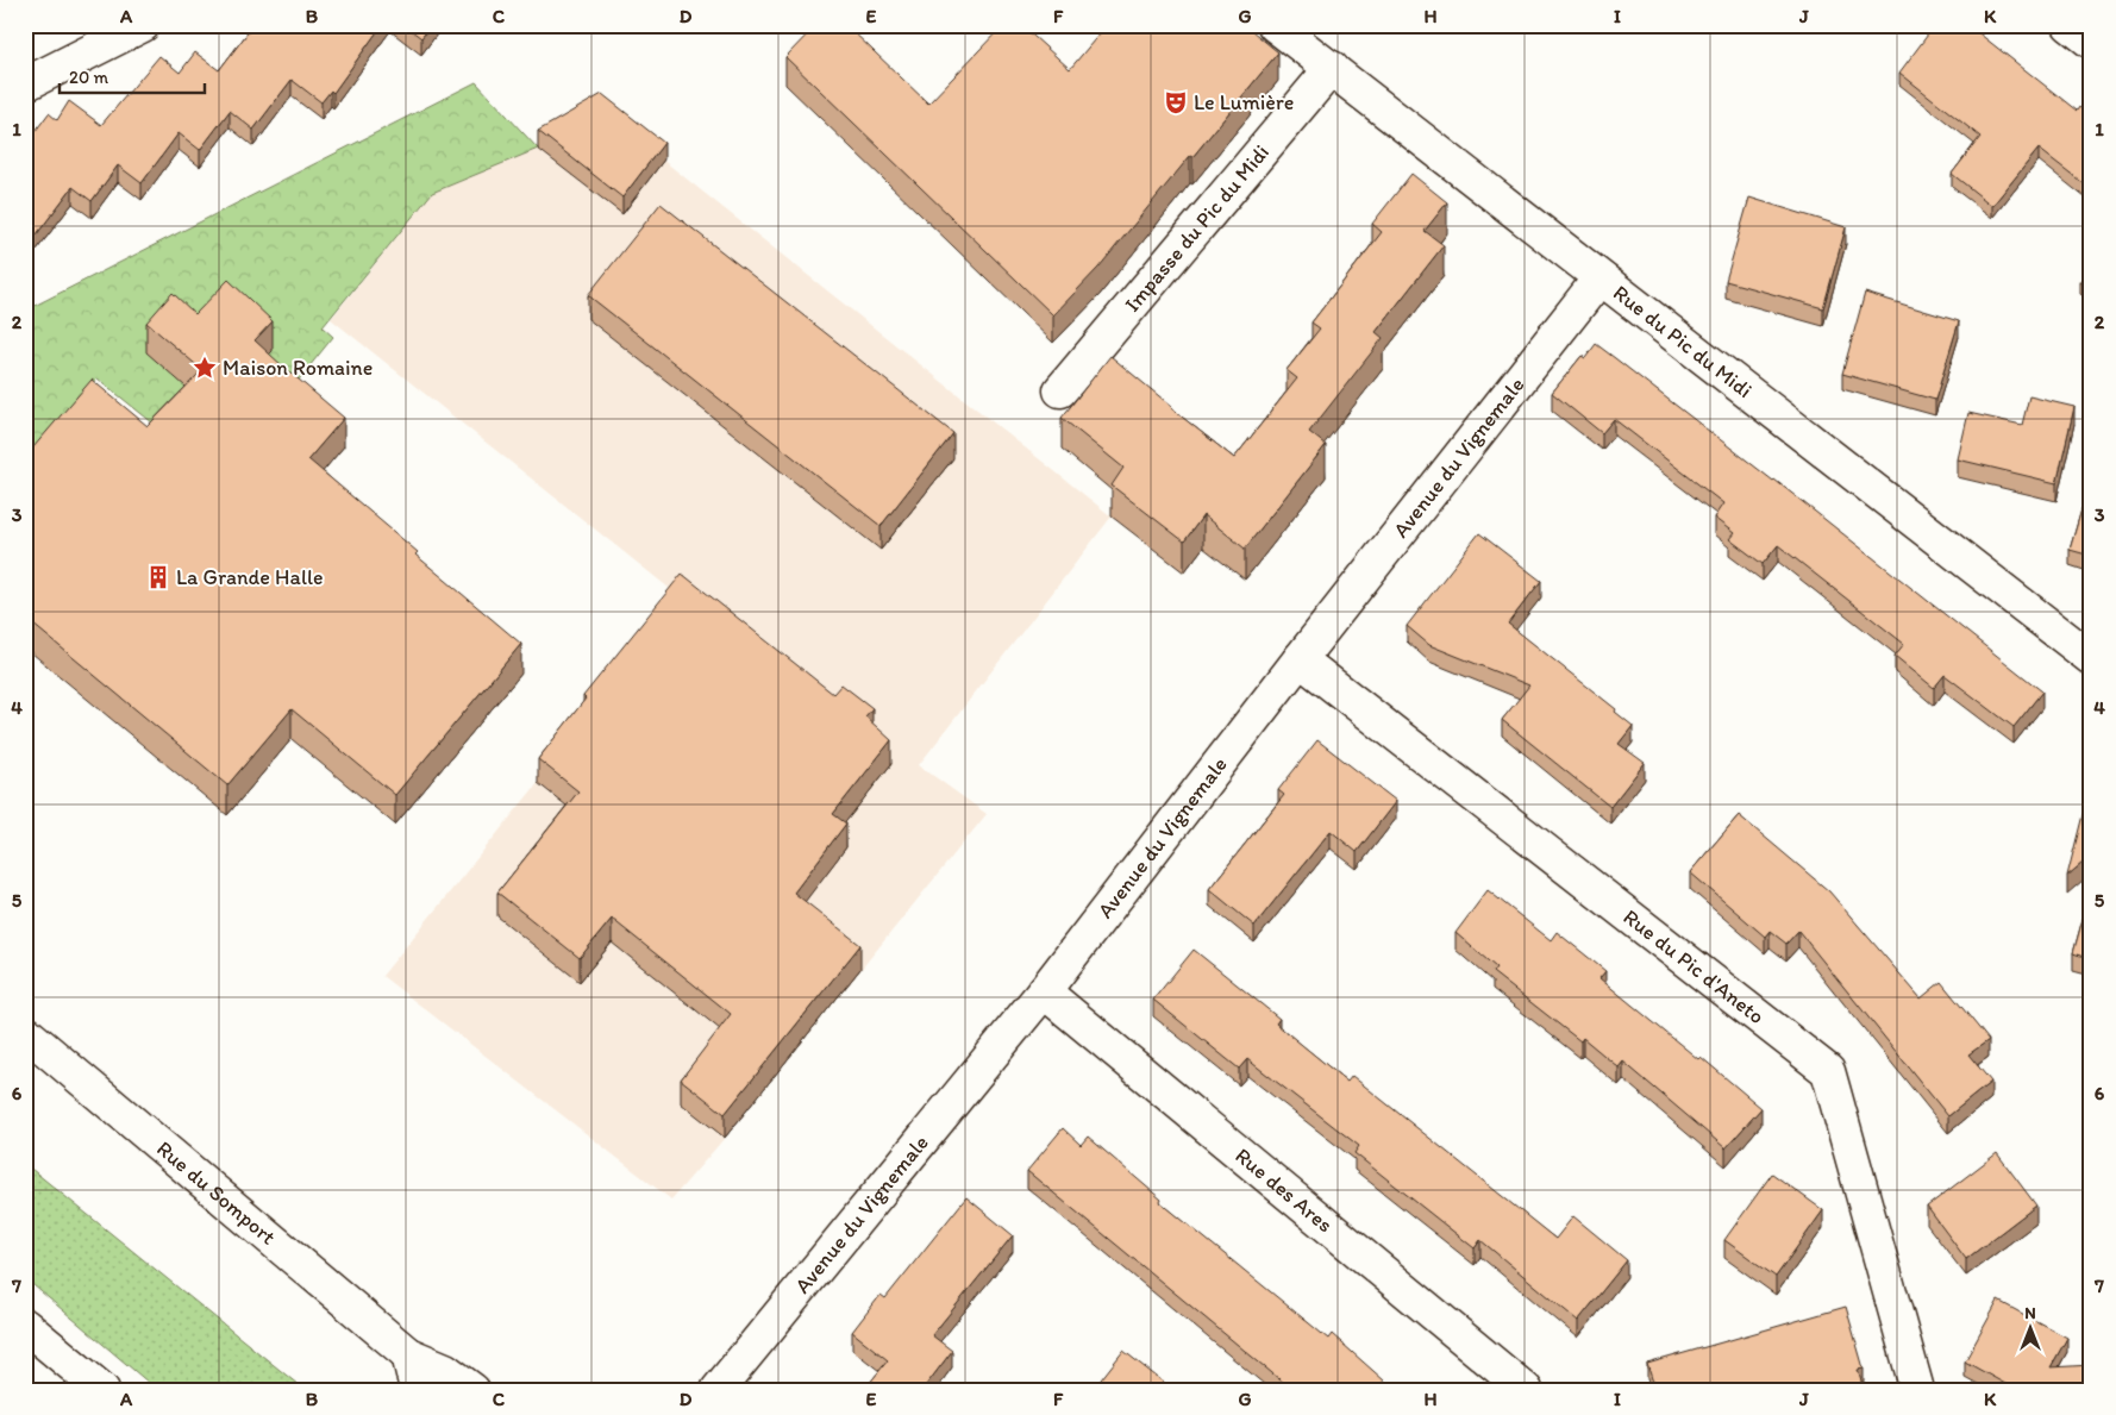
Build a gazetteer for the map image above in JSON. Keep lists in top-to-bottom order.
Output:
{
  "streets": {
    "street": [
      "Impasse du Pic du Midi",
      "Rue du Pic du Midi",
      "Avenue du Vignemale",
      "Rue du Pic d'Aneto",
      "Rue des Ares",
      "Rue du Somport"
    ]
  },
  "crossings": [
    ["Impasse du Pic du Midi", "Rue du Pic du Midi"],
    ["Rue du Pic du Midi", "Avenue du Vignemale"],
    ["Avenue du Vignemale", "Rue du Pic d'Aneto"],
    ["Avenue du Vignemale", "Rue des Ares"]
  ],
  "places": {
    "theatre": ["Le Lumière"],
    "place": ["Maison Romaine"],
    "building": ["La Grande Halle"]
  },
  "scale_bar": "20 m",
  "north": "top",
  "grid": {
    "columns": [
      "A",
      "B",
      "C",
      "D",
      "E",
      "F",
      "G",
      "H",
      "I",
      "J",
      "K"
    ],
    "rows": [
      "1",
      "2",
      "3",
      "4",
      "5",
      "6",
      "7"
    ]
  }
}
